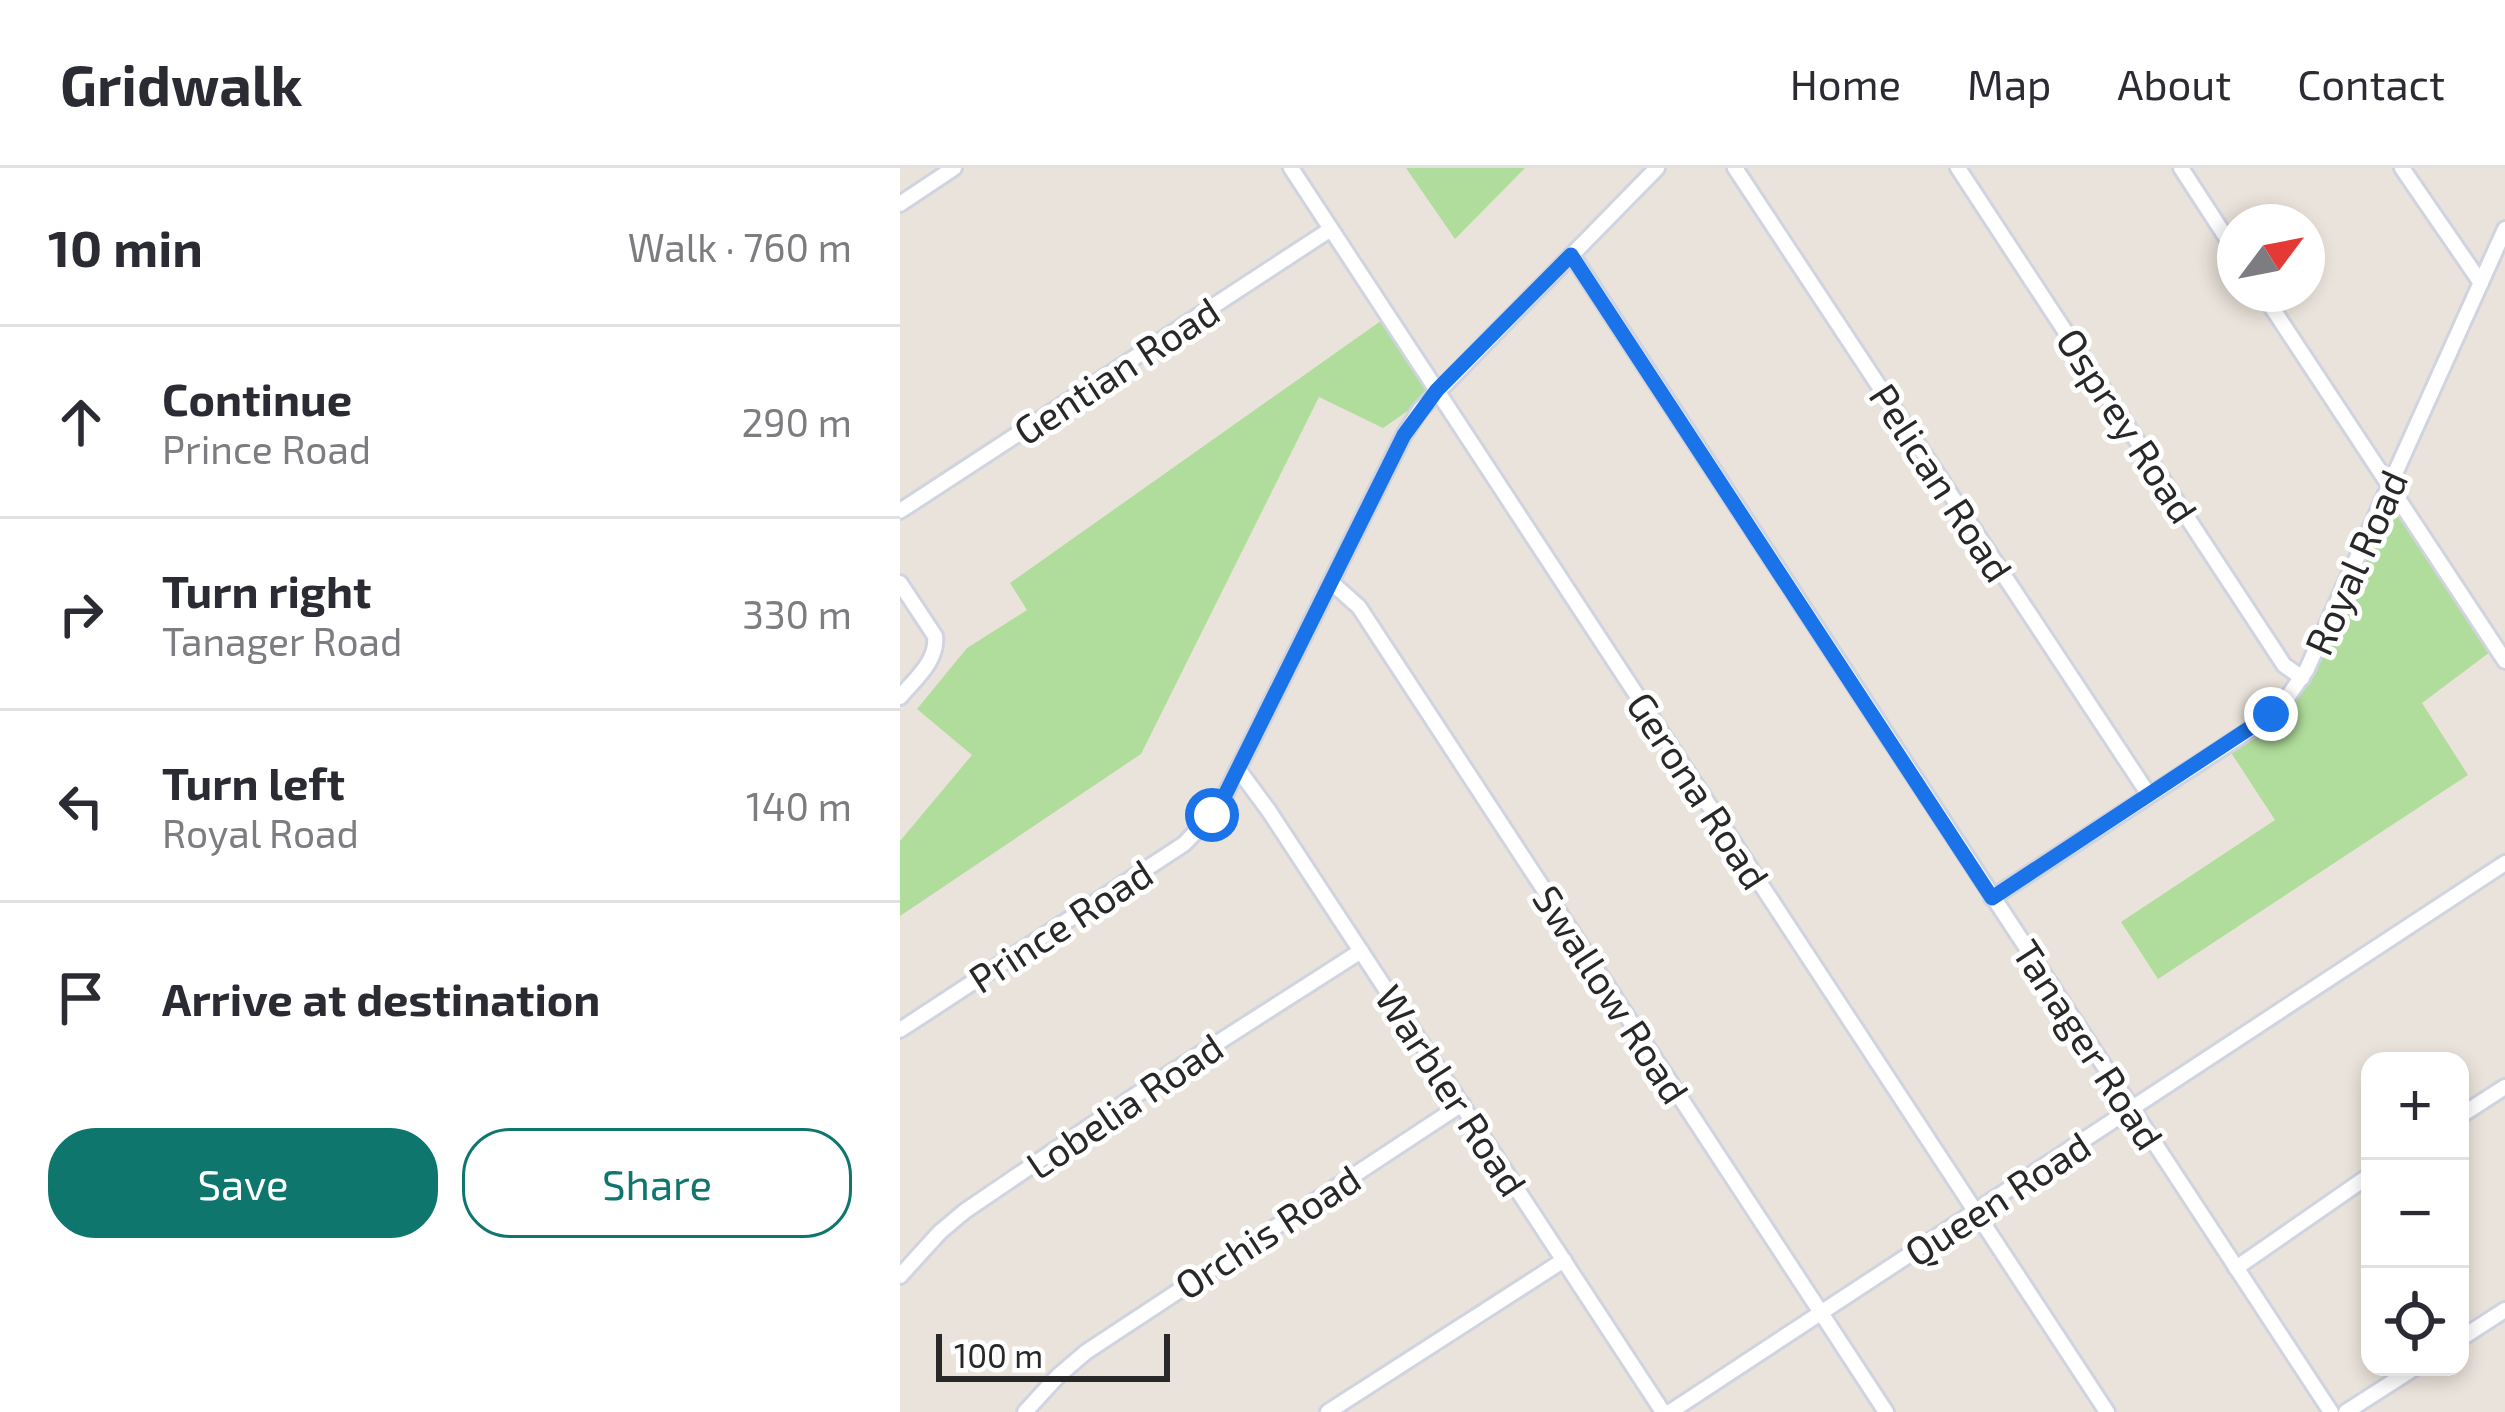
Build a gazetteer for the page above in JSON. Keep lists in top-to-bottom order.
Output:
{
  "streets": {
    "street": [
      "Gentian Road",
      "Osprey Road",
      "Pelican Road",
      "Royal Road",
      "Gerona Road",
      "Prince Road",
      "Swallow Road",
      "Tanager Road",
      "Warbler Road",
      "Lobelia Road",
      "Queen Road",
      "Orchis Road"
    ]
  },
  "crossings": [
    ["Gentian Road", "Gerona Road"],
    ["Osprey Road", "Royal Road"],
    ["Pelican Road", "Royal Road"],
    ["Royal Road", "Tanager Road"],
    ["Gerona Road", "Prince Road"],
    ["Gerona Road", "Queen Road"],
    ["Prince Road", "Swallow Road"],
    ["Prince Road", "Tanager Road"],
    ["Prince Road", "Warbler Road"],
    ["Swallow Road", "Queen Road"],
    ["Tanager Road", "Queen Road"],
    ["Warbler Road", "Lobelia Road"],
    ["Warbler Road", "Queen Road"],
    ["Warbler Road", "Orchis Road"]
  ],
  "scale_bar": "100 m",
  "north": "top right",
  "page": {
    "header": "Gridwalk",
    "nav": [
      "Home",
      "Map",
      "About",
      "Contact"
    ],
    "heading": ["10 min", "Walk · 760 m"],
    "list": [
      ["Continue", "Prince Road", "290 m"],
      ["Turn right", "Tanager Road", "330 m"],
      ["Turn left", "Royal Road", "140 m"],
      "Arrive at destination"
    ],
    "map_buttons": ["+", "−"],
    "buttons": ["Save", "Share"],
    "scale": "100 m"
  }
}
